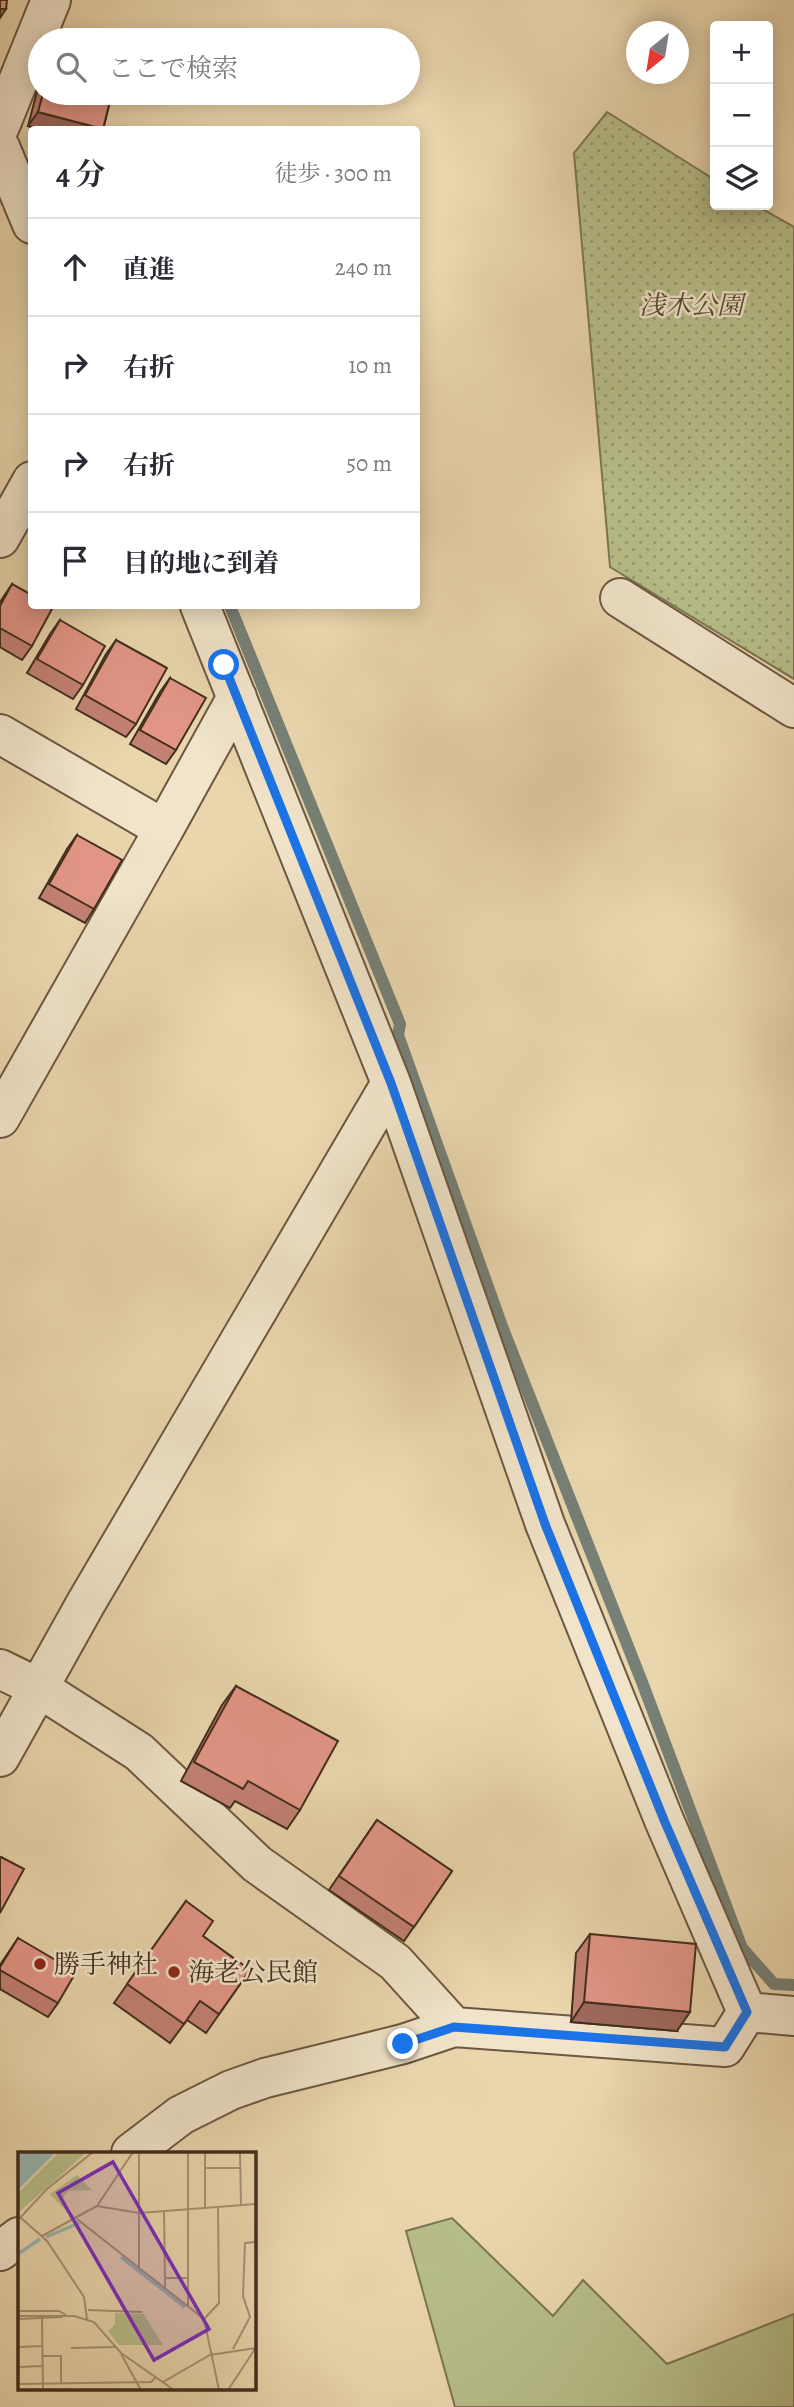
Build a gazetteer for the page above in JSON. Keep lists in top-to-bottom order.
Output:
{
  "parks": ["浅木公園"],
  "places": ["勝手神社", "海老公民館"],
  "north": "bottom left",
  "page": {
    "map_buttons": ["+", "−"],
    "search": "ここで検索",
    "heading": ["4 分", "徒歩 · 300 m"],
    "list": [
      ["直進", "240 m"],
      ["右折", "10 m"],
      ["右折", "50 m"],
      "目的地に到着"
    ]
  }
}
